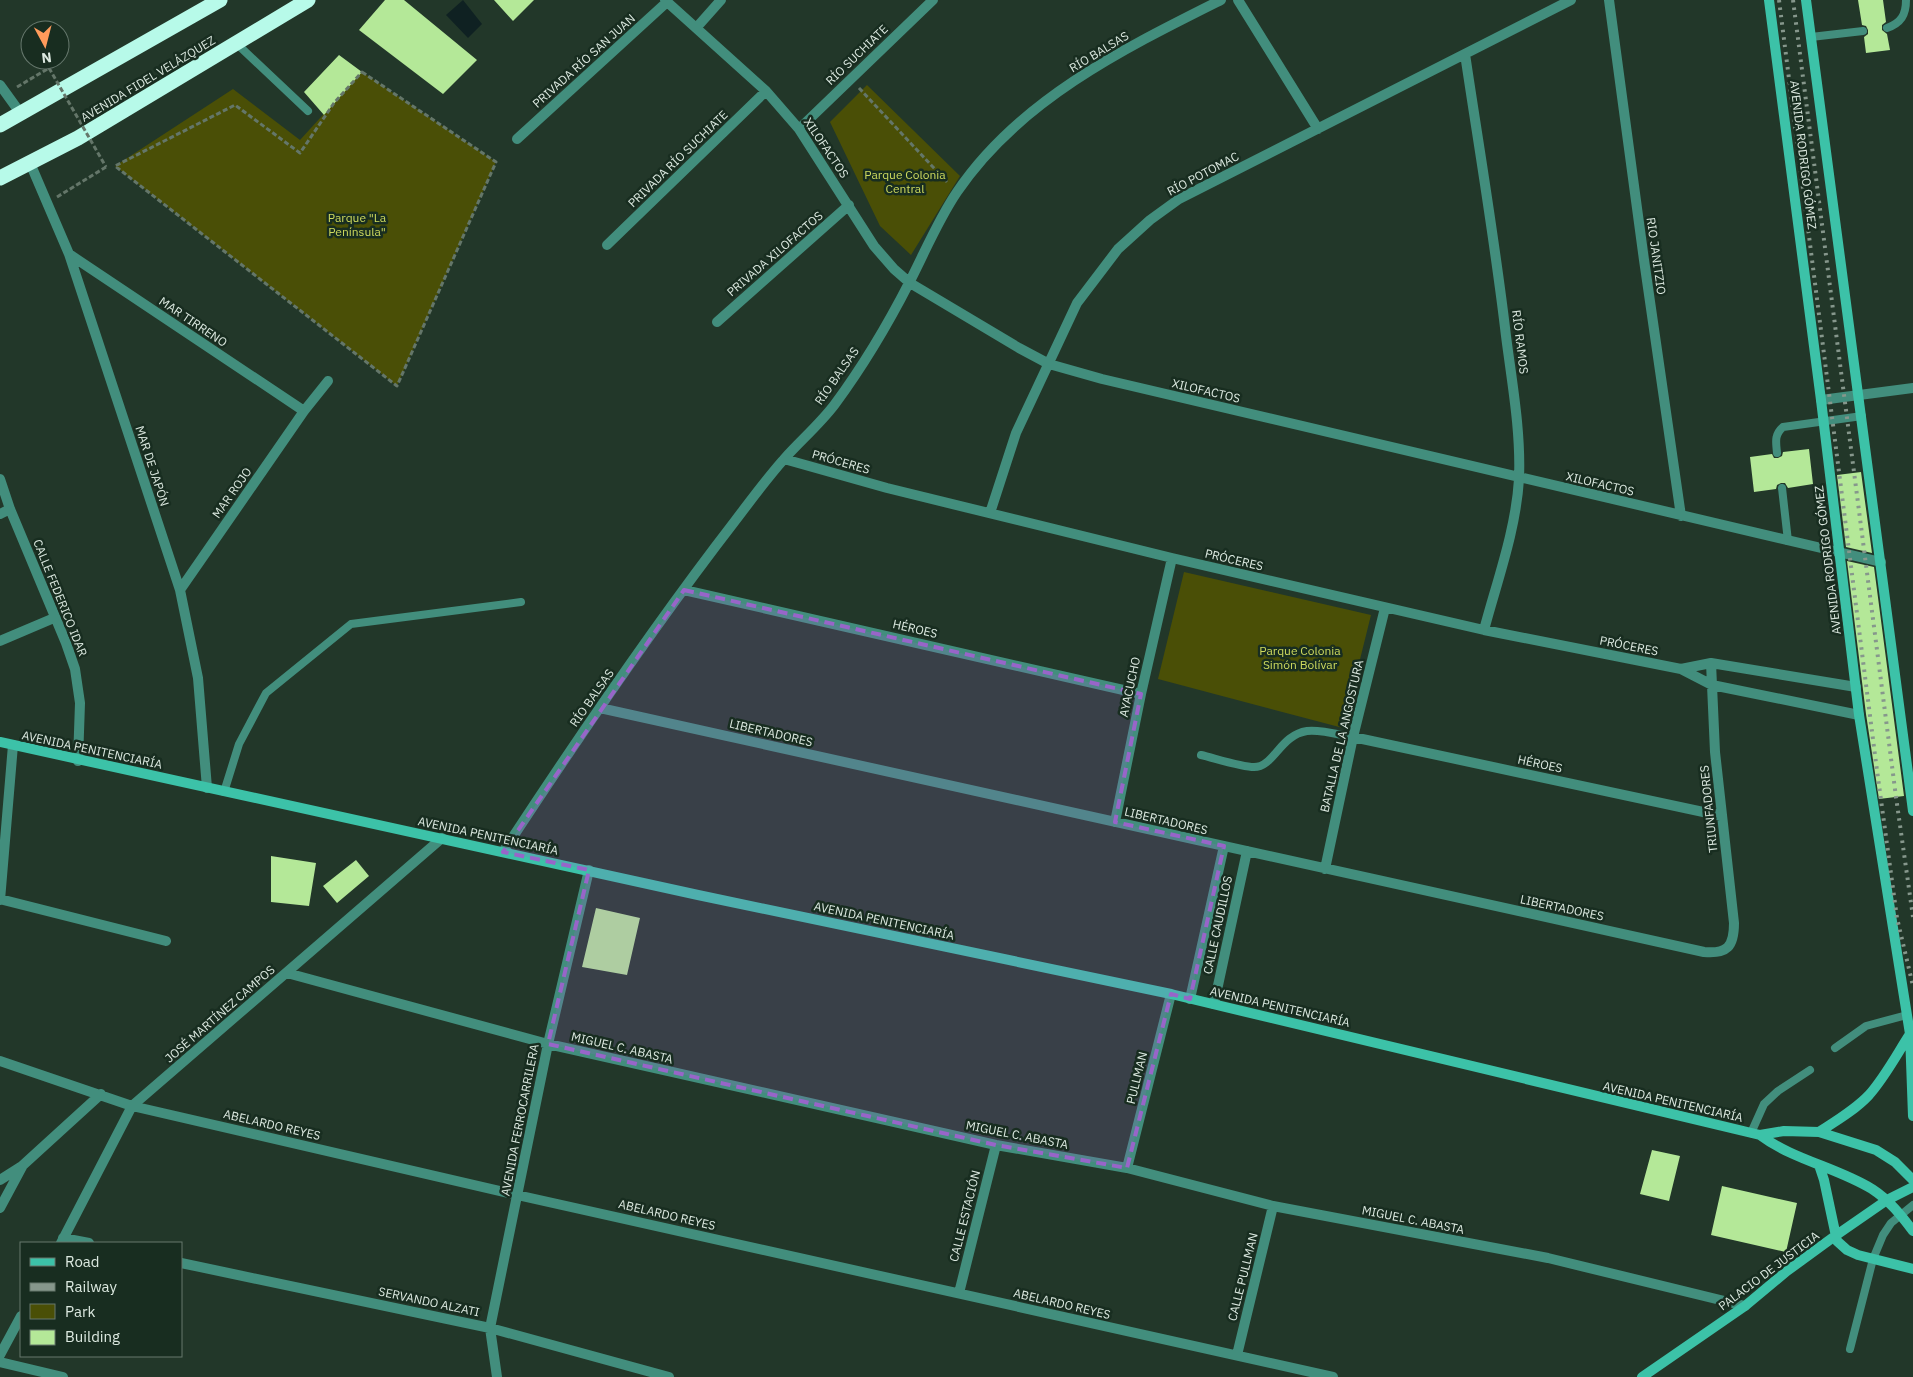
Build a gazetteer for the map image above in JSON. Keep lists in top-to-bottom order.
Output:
{
  "streets": {
    "highway": ["AVENIDA FIDEL VELÁZQUEZ"],
    "street": [
      "RÍO BALSAS",
      "RÍO SUCHIATE",
      "PRIVADA RÍO SAN JUAN",
      "XILOFACTOS",
      "AVENIDA RODRIGO GÓMEZ",
      "PRIVADA RÍO SUCHIATE",
      "RÍO POTOMAC",
      "PRIVADA XILOFACTOS",
      "RIO JANITZIO",
      "MAR TIRRENO",
      "RÍO RAMOS",
      "PRÓCERES",
      "MAR DE JAPÓN",
      "MAR ROJO",
      "CALLE FEDERICO IDAR",
      "HÉROES",
      "AYACUCHO",
      "LIBERTADORES",
      "BATALLA DE LA ANGOSTURA",
      "AVENIDA PENITENCIARÍA",
      "TRIUNFADORES",
      "CALLE CAUDILLOS",
      "JOSÉ MARTÍNEZ CAMPOS",
      "MIGUEL C. ABASTA",
      "PULLMAN",
      "AVENIDA FERROCARRILERA",
      "ABELARDO REYES",
      "CALLE ESTACIÓN",
      "PALACIO DE JUSTICIA",
      "CALLE PULLMAN",
      "SERVANDO ALZATI"
    ]
  },
  "crossings": [
    ["RÍO BALSAS", "XILOFACTOS"],
    ["RÍO BALSAS", "PRÓCERES"],
    ["RÍO BALSAS", "HÉROES"],
    ["RÍO BALSAS", "LIBERTADORES"],
    ["RÍO BALSAS", "AVENIDA PENITENCIARÍA"],
    ["RÍO SUCHIATE", "XILOFACTOS"],
    ["PRIVADA RÍO SAN JUAN", "XILOFACTOS"],
    ["AVENIDA FIDEL VELÁZQUEZ", "MAR DE JAPÓN"],
    ["XILOFACTOS", "AVENIDA RODRIGO GÓMEZ"],
    ["XILOFACTOS", "PRIVADA RÍO SUCHIATE"],
    ["XILOFACTOS", "RÍO POTOMAC"],
    ["XILOFACTOS", "PRIVADA XILOFACTOS"],
    ["XILOFACTOS", "RIO JANITZIO"],
    ["XILOFACTOS", "RÍO RAMOS"],
    ["AVENIDA RODRIGO GÓMEZ", "PRÓCERES"],
    ["RÍO POTOMAC", "RÍO RAMOS"],
    ["RÍO POTOMAC", "PRÓCERES"],
    ["MAR TIRRENO", "MAR DE JAPÓN"],
    ["MAR TIRRENO", "MAR ROJO"],
    ["RÍO RAMOS", "PRÓCERES"],
    ["PRÓCERES", "AYACUCHO"],
    ["PRÓCERES", "BATALLA DE LA ANGOSTURA"],
    ["PRÓCERES", "TRIUNFADORES"],
    ["MAR DE JAPÓN", "MAR ROJO"],
    ["MAR DE JAPÓN", "AVENIDA PENITENCIARÍA"],
    ["CALLE FEDERICO IDAR", "AVENIDA PENITENCIARÍA"],
    ["HÉROES", "AYACUCHO"],
    ["HÉROES", "BATALLA DE LA ANGOSTURA"],
    ["HÉROES", "TRIUNFADORES"],
    ["AYACUCHO", "LIBERTADORES"],
    ["LIBERTADORES", "BATALLA DE LA ANGOSTURA"],
    ["LIBERTADORES", "TRIUNFADORES"],
    ["LIBERTADORES", "CALLE CAUDILLOS"],
    ["AVENIDA PENITENCIARÍA", "CALLE CAUDILLOS"],
    ["AVENIDA PENITENCIARÍA", "JOSÉ MARTÍNEZ CAMPOS"],
    ["AVENIDA PENITENCIARÍA", "PULLMAN"],
    ["AVENIDA PENITENCIARÍA", "AVENIDA FERROCARRILERA"],
    ["AVENIDA PENITENCIARÍA", "PALACIO DE JUSTICIA"],
    ["JOSÉ MARTÍNEZ CAMPOS", "MIGUEL C. ABASTA"],
    ["JOSÉ MARTÍNEZ CAMPOS", "ABELARDO REYES"],
    ["MIGUEL C. ABASTA", "PULLMAN"],
    ["MIGUEL C. ABASTA", "AVENIDA FERROCARRILERA"],
    ["MIGUEL C. ABASTA", "CALLE ESTACIÓN"],
    ["MIGUEL C. ABASTA", "PALACIO DE JUSTICIA"],
    ["MIGUEL C. ABASTA", "CALLE PULLMAN"],
    ["AVENIDA FERROCARRILERA", "ABELARDO REYES"],
    ["AVENIDA FERROCARRILERA", "SERVANDO ALZATI"],
    ["ABELARDO REYES", "CALLE ESTACIÓN"],
    ["ABELARDO REYES", "CALLE PULLMAN"]
  ],
  "parks": ["Parque Colonia Central", "Parque \"La Península\"", "Parque Colonia Simón Bolívar"],
  "legend": [
    "Road",
    "Railway",
    "Park",
    "Building"
  ],
  "north": "bottom"
}
